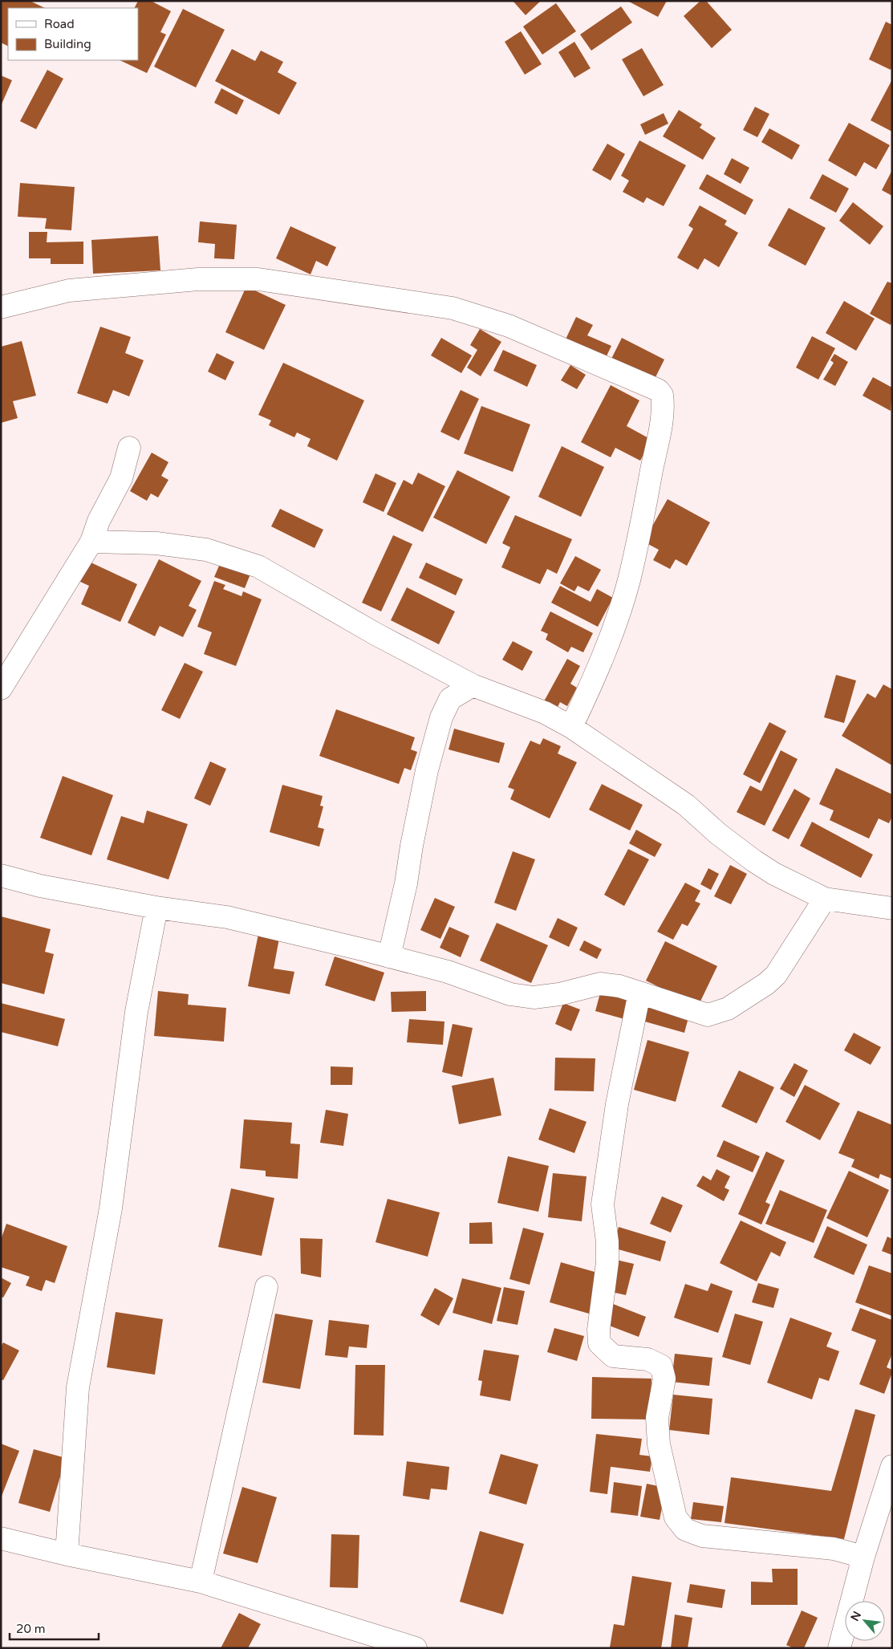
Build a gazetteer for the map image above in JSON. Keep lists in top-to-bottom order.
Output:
{
  "legend": ["Road", "Building"],
  "scale_bar": "20 m",
  "north": "top left"
}
